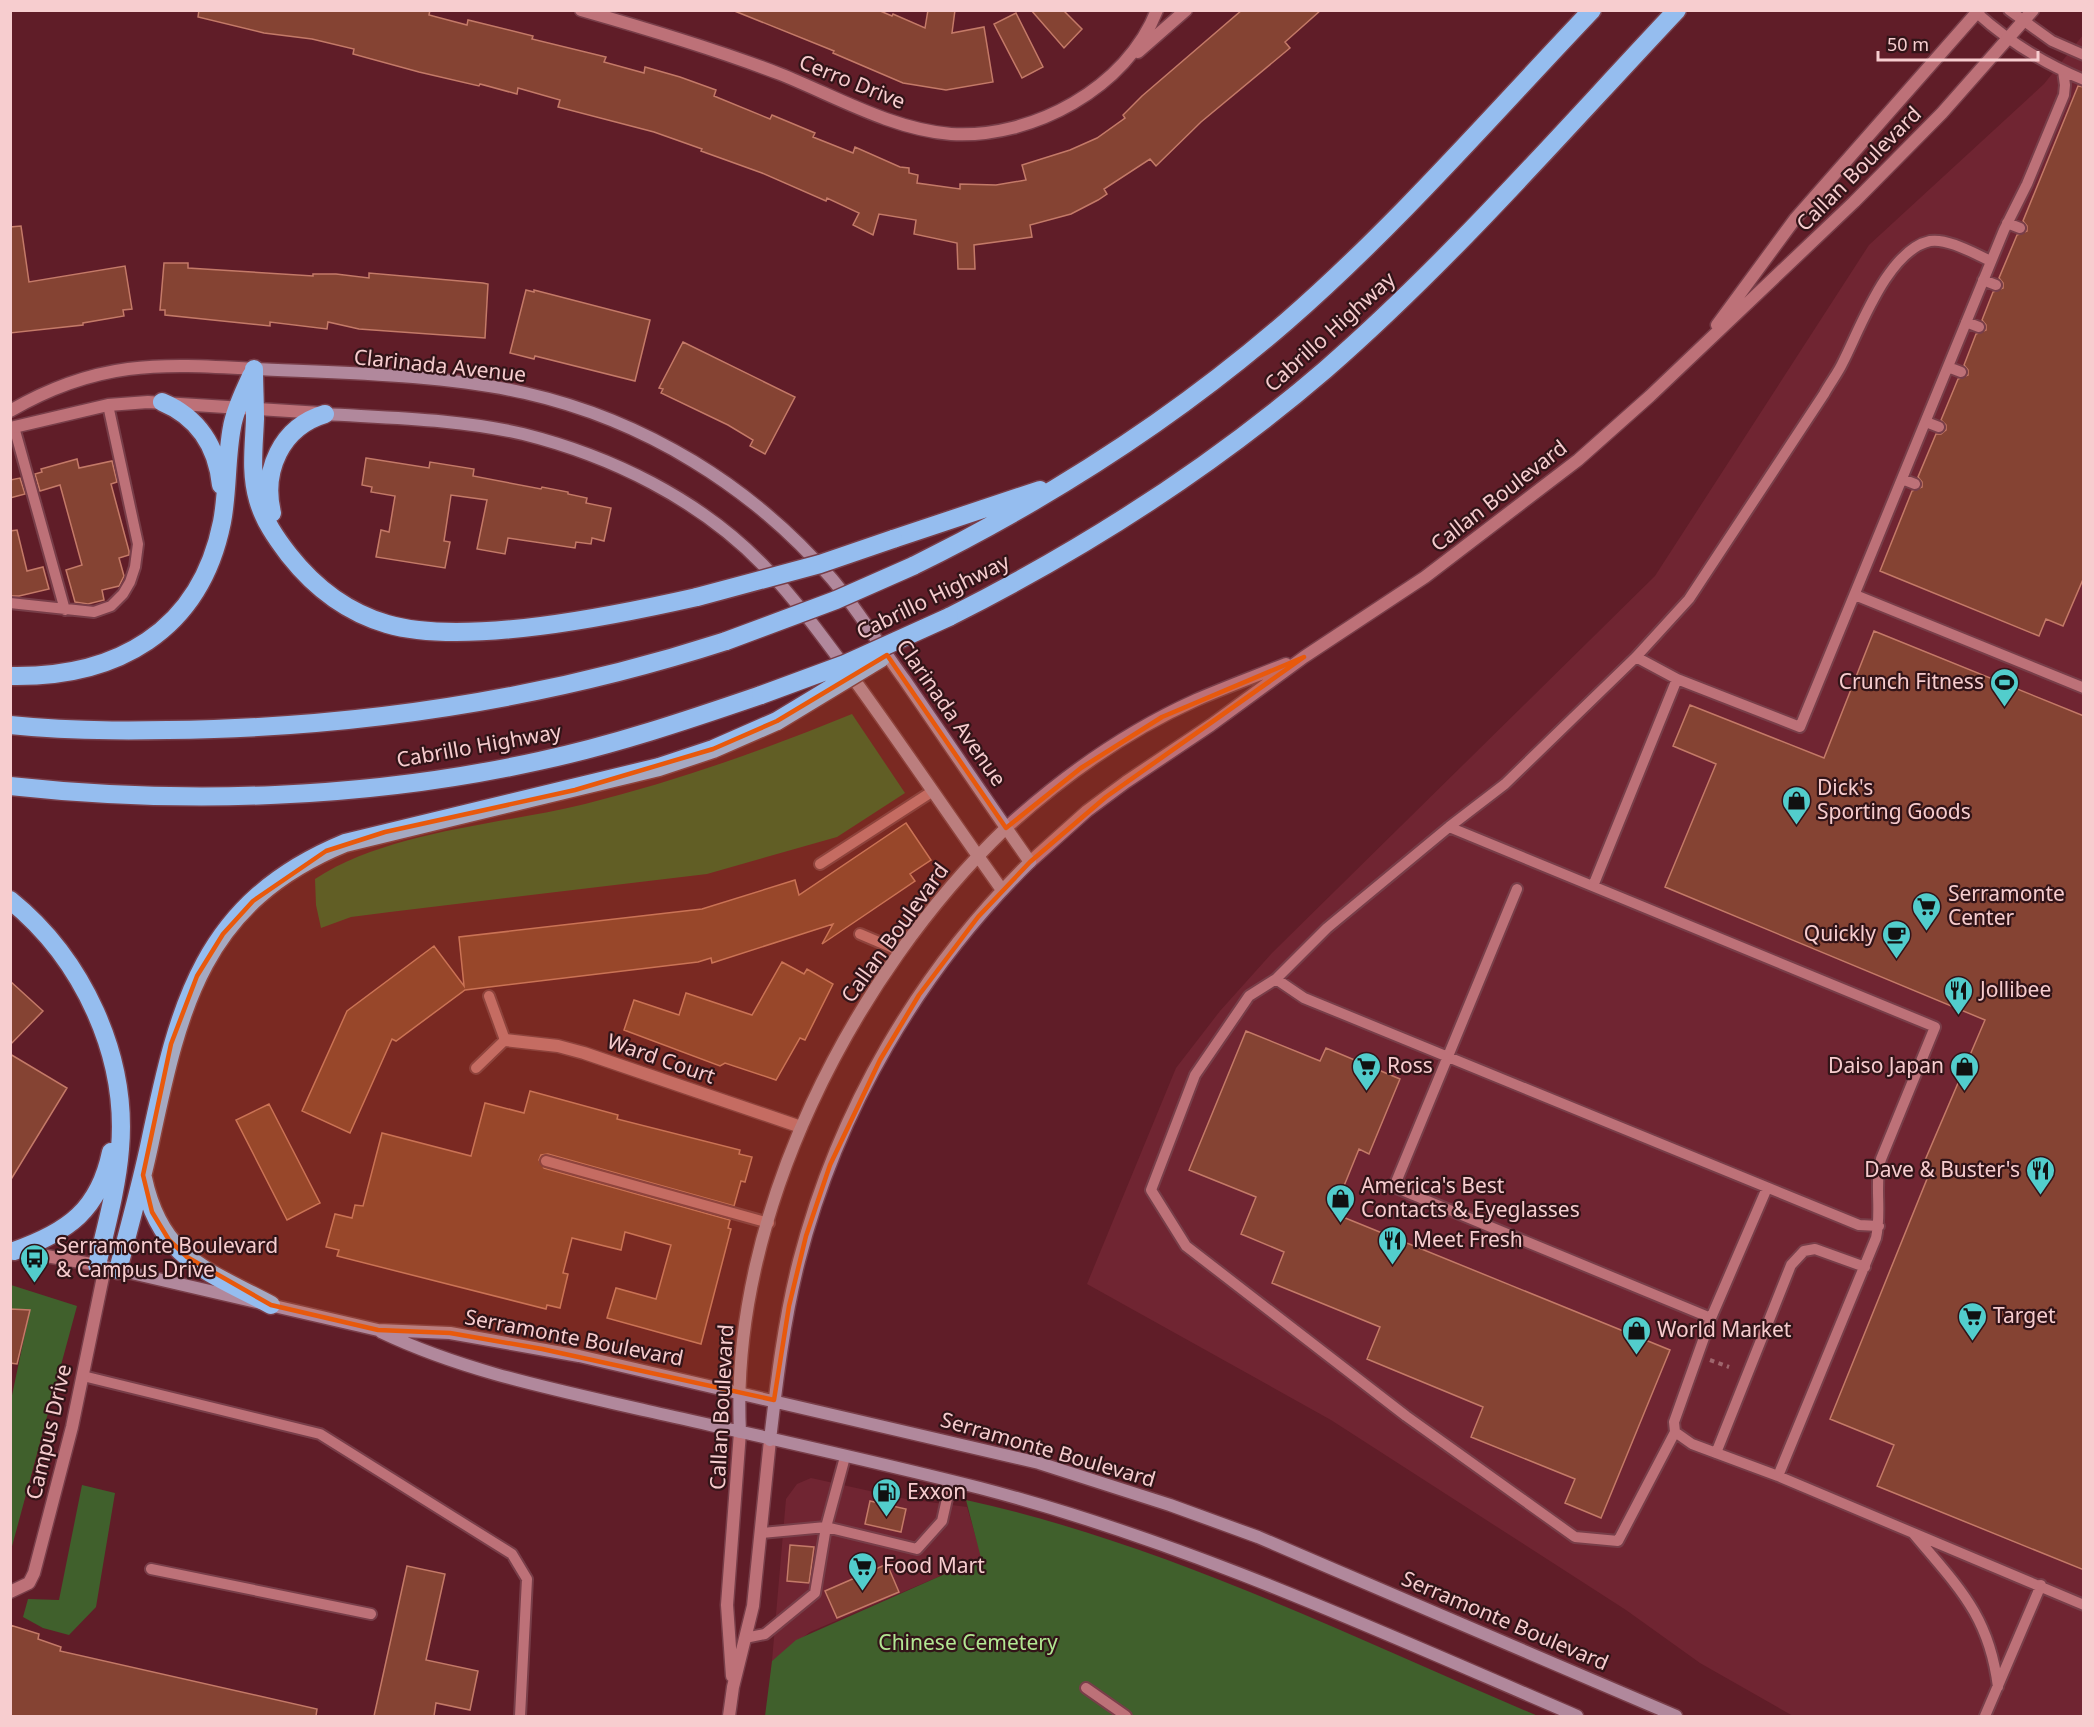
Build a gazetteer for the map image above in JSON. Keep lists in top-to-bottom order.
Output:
{
  "streets": {
    "highway": ["Cabrillo Highway"],
    "main road": ["Callan Boulevard", "Clarinada Avenue", "Serramonte Boulevard"],
    "street": ["Cerro Drive", "Ward Court", "Campus Drive"]
  },
  "crossings": [
    ["Callan Boulevard", "Clarinada Avenue"],
    ["Callan Boulevard", "Ward Court"],
    ["Callan Boulevard", "Serramonte Boulevard"],
    ["Serramonte Boulevard", "Campus Drive"]
  ],
  "parks": ["Chinese Cemetery"],
  "places": {
    "sports": ["Crunch Fitness"],
    "shop": [
      "Dick's Sporting Goods",
      "Daiso Japan",
      "America's Best Contacts & Eyeglasses",
      "World Market"
    ],
    "supermarket": [
      "Serramonte Center",
      "Ross",
      "Target",
      "Food Mart"
    ],
    "cafe": ["Quickly"],
    "restaurant": ["Jollibee", "Dave & Buster's", "Meet Fresh"],
    "bus stop": ["Serramonte Boulevard & Campus Drive"],
    "fuel station": ["Exxon"]
  },
  "scale_bar": "50 m"
}
